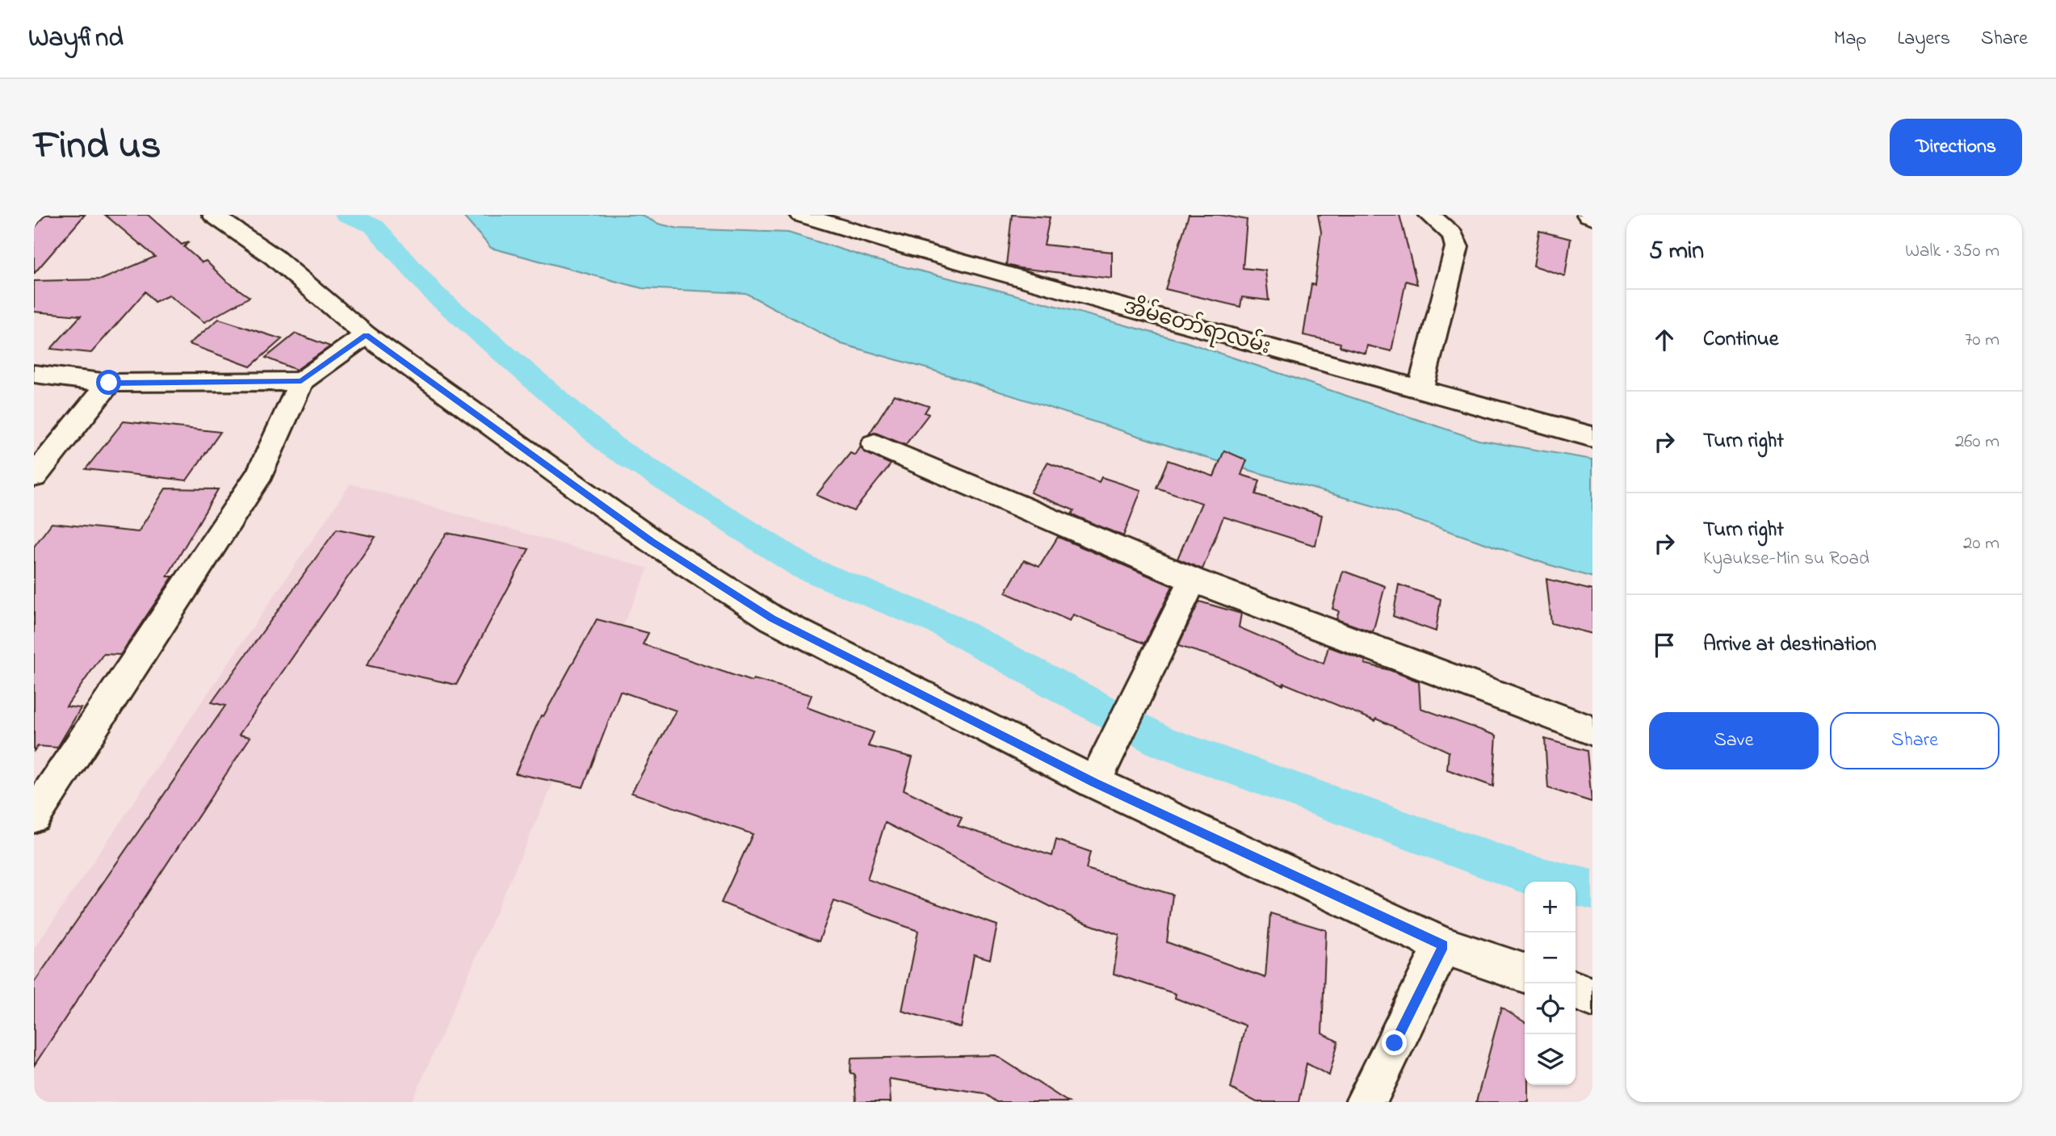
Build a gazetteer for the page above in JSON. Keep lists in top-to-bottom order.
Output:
{
  "streets": {
    "street": ["အိမ်တော်ရာလမ်း"]
  },
  "page": {
    "header": "Wayfind",
    "nav": ["Map", "Layers", "Share"],
    "title": "Find us",
    "buttons": [
      "Directions",
      ["Save", "Share"]
    ],
    "heading": ["5 min", "Walk · 350 m"],
    "list": [
      ["Continue", "70 m"],
      ["Turn right", "260 m"],
      ["Turn right", "Kyaukse-Min su Road", "20 m"],
      "Arrive at destination"
    ],
    "map_buttons": ["+", "−"]
  }
}
